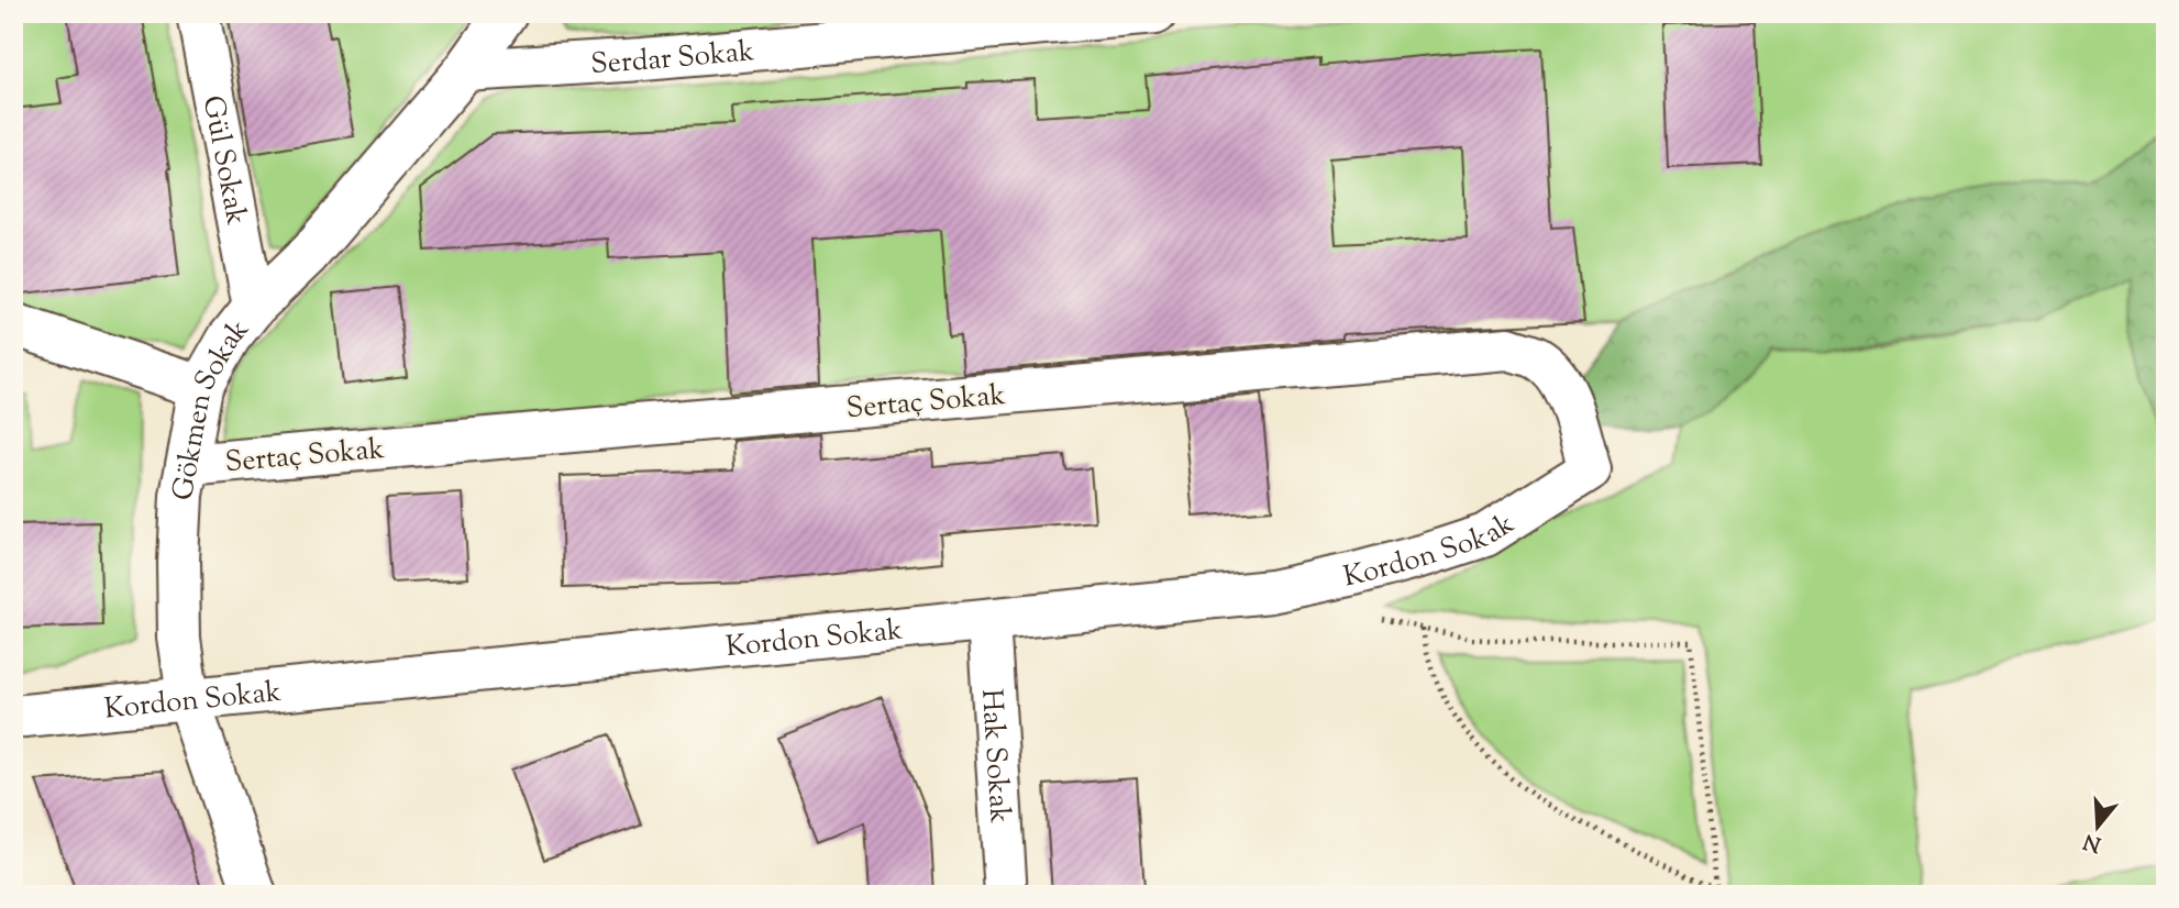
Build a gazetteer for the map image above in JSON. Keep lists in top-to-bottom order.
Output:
{
  "streets": {
    "street": [
      "Serdar Sokak",
      "Gül Sokak",
      "Sertaç Sokak",
      "Gökmen Sokak",
      "Kordon Sokak",
      "Hak Sokak"
    ]
  },
  "crossings": [
    ["Serdar Sokak", "Gökmen Sokak"],
    ["Gül Sokak", "Gökmen Sokak"],
    ["Sertaç Sokak", "Gökmen Sokak"],
    ["Sertaç Sokak", "Kordon Sokak"],
    ["Gökmen Sokak", "Kordon Sokak"],
    ["Kordon Sokak", "Hak Sokak"]
  ],
  "north": "bottom"
}
